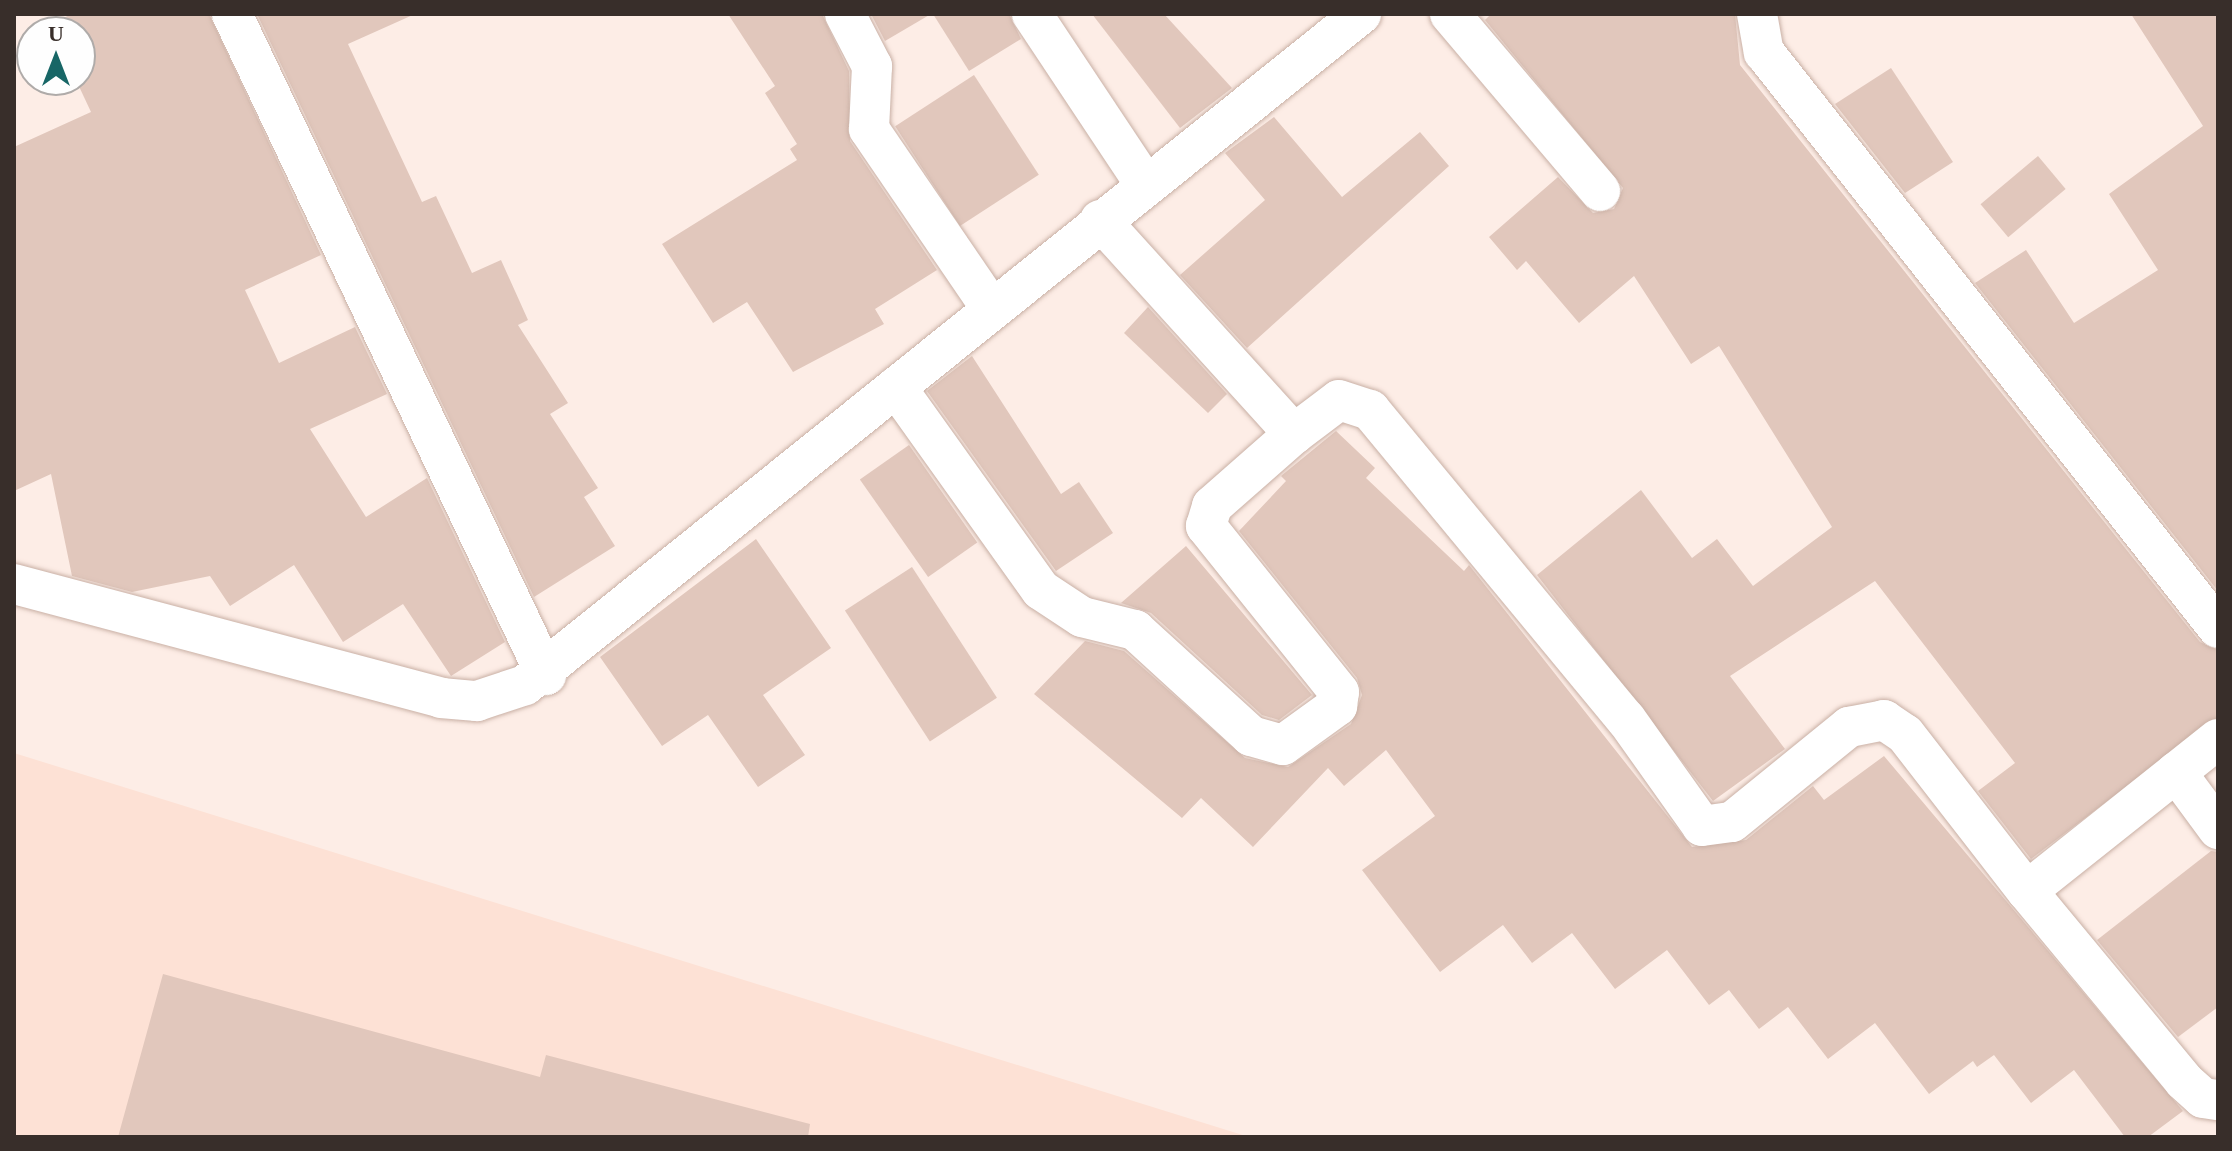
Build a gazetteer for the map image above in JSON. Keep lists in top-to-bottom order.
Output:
{
  "north": "top"
}
